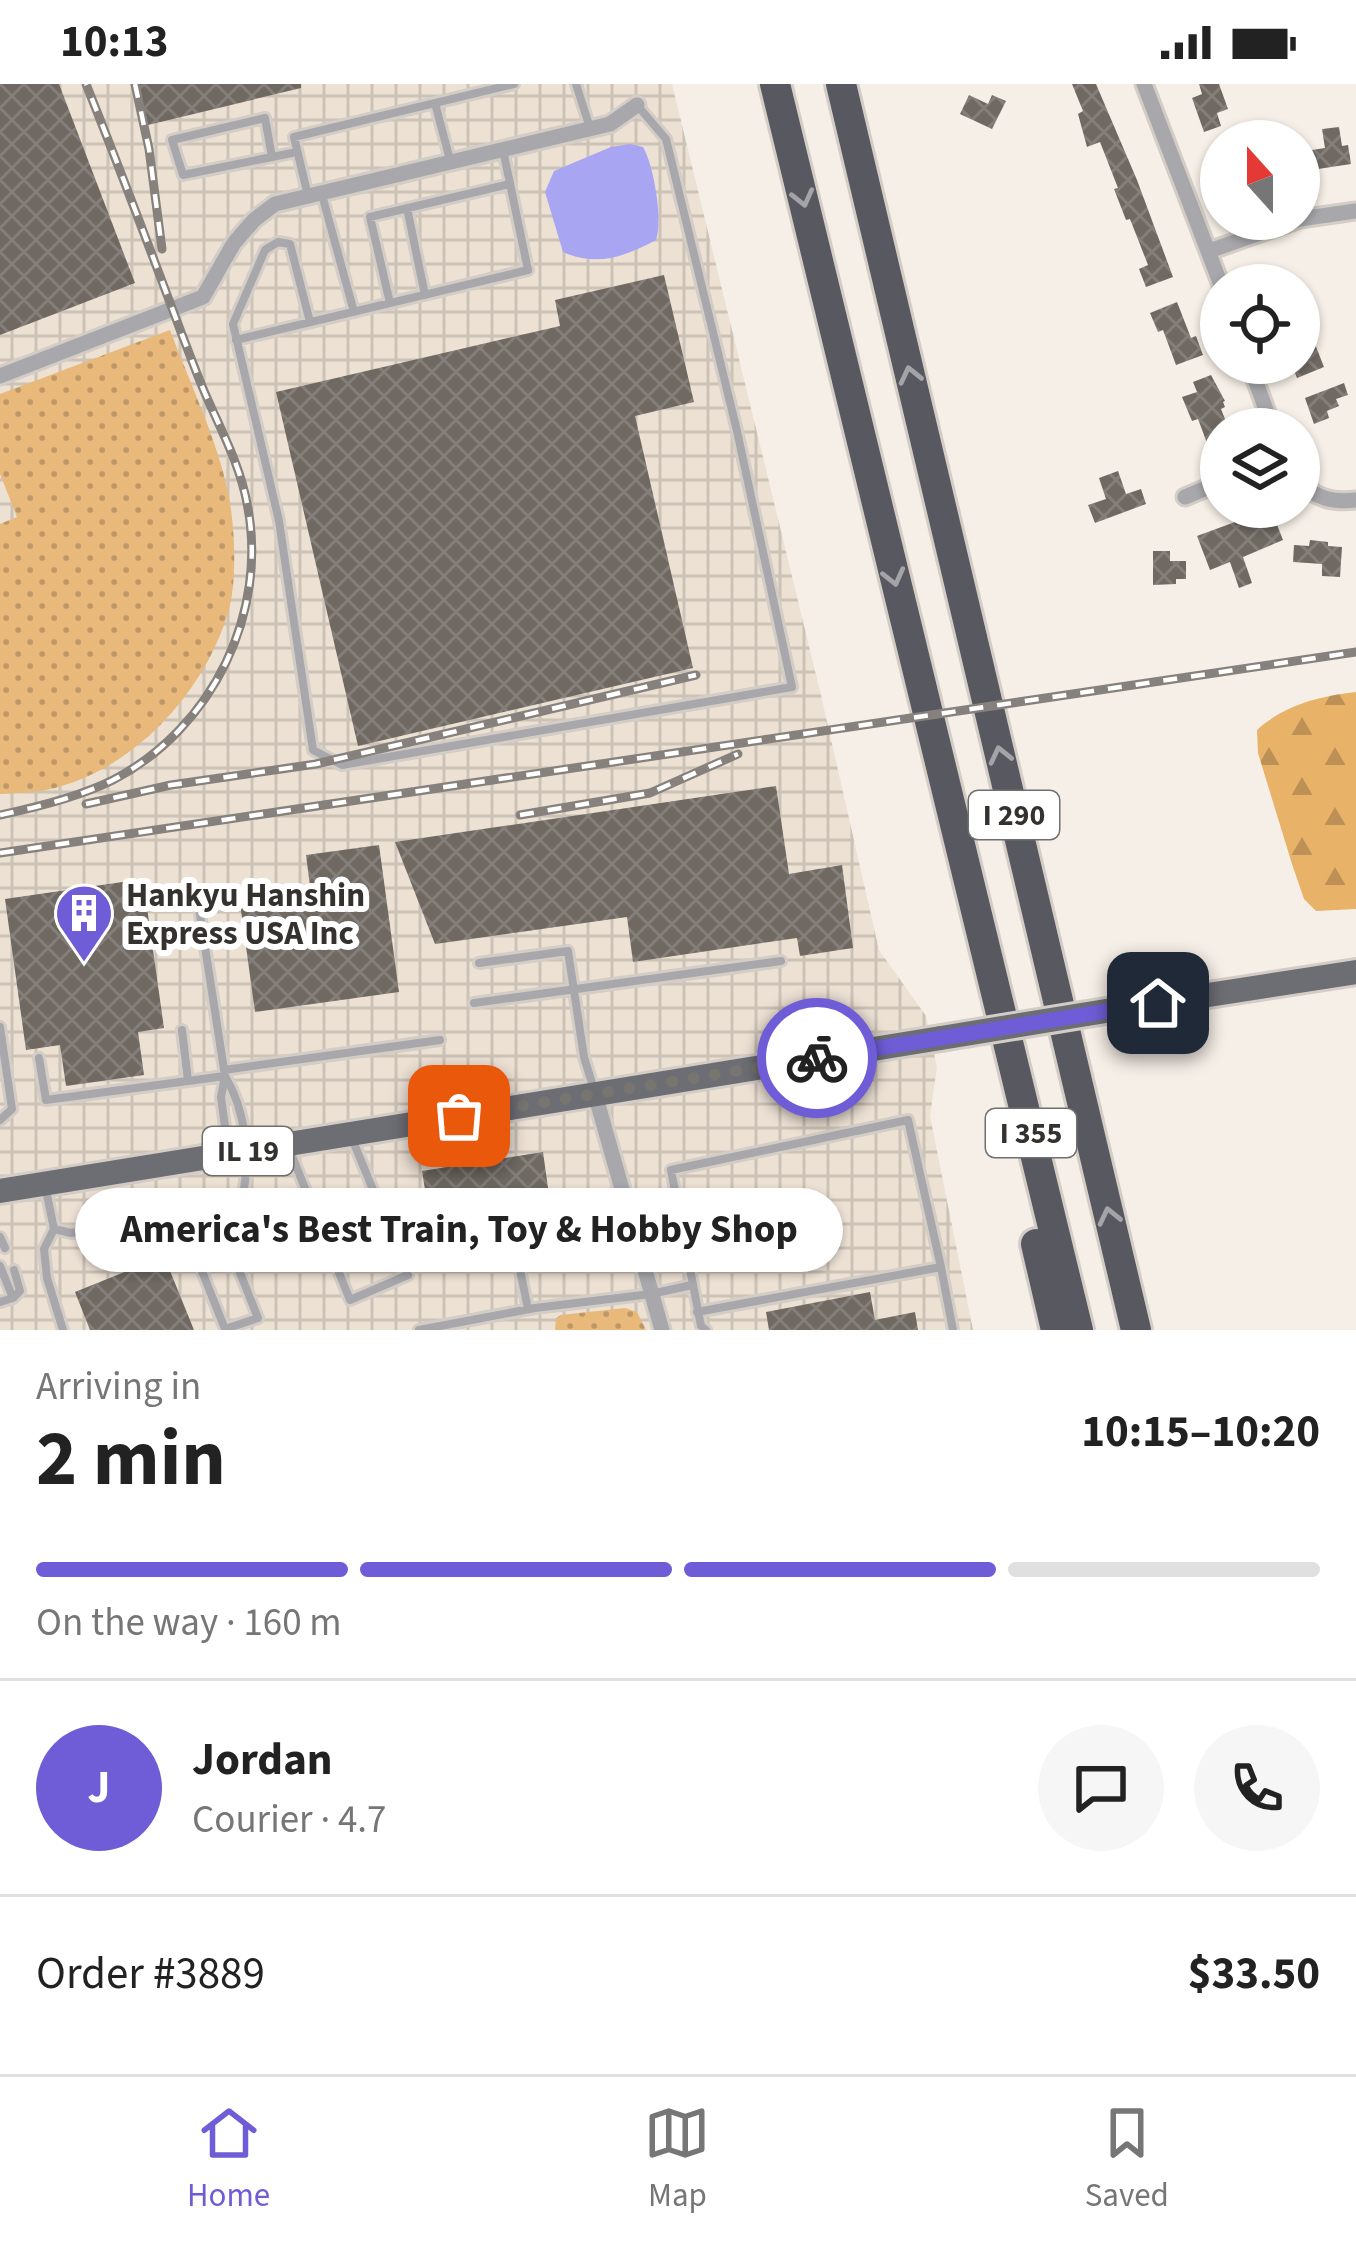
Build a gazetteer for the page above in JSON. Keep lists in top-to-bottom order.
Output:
{
  "streets": {
    "highway": ["I 290", "I 355"],
    "main road": ["IL 19"]
  },
  "crossings": [
    ["I 290", "I 355"]
  ],
  "places": {
    "building": ["Hankyu Hanshin Express USA Inc"],
    "other": ["America's Best Train, Toy & Hobby Shop"]
  },
  "north": "top",
  "page": {
    "status": "10:13",
    "bubble": "America's Best Train, Toy & Hobby Shop",
    "heading": ["2 min", "Arriving in", "10:15–10:20"],
    "panel": [
      "Jordan",
      "Courier · 4.7",
      "Order #3889",
      "$33.50"
    ],
    "bar": "On the way · 160 m",
    "round": "J",
    "tabs": ["Home", "Map", "Saved"]
  }
}
